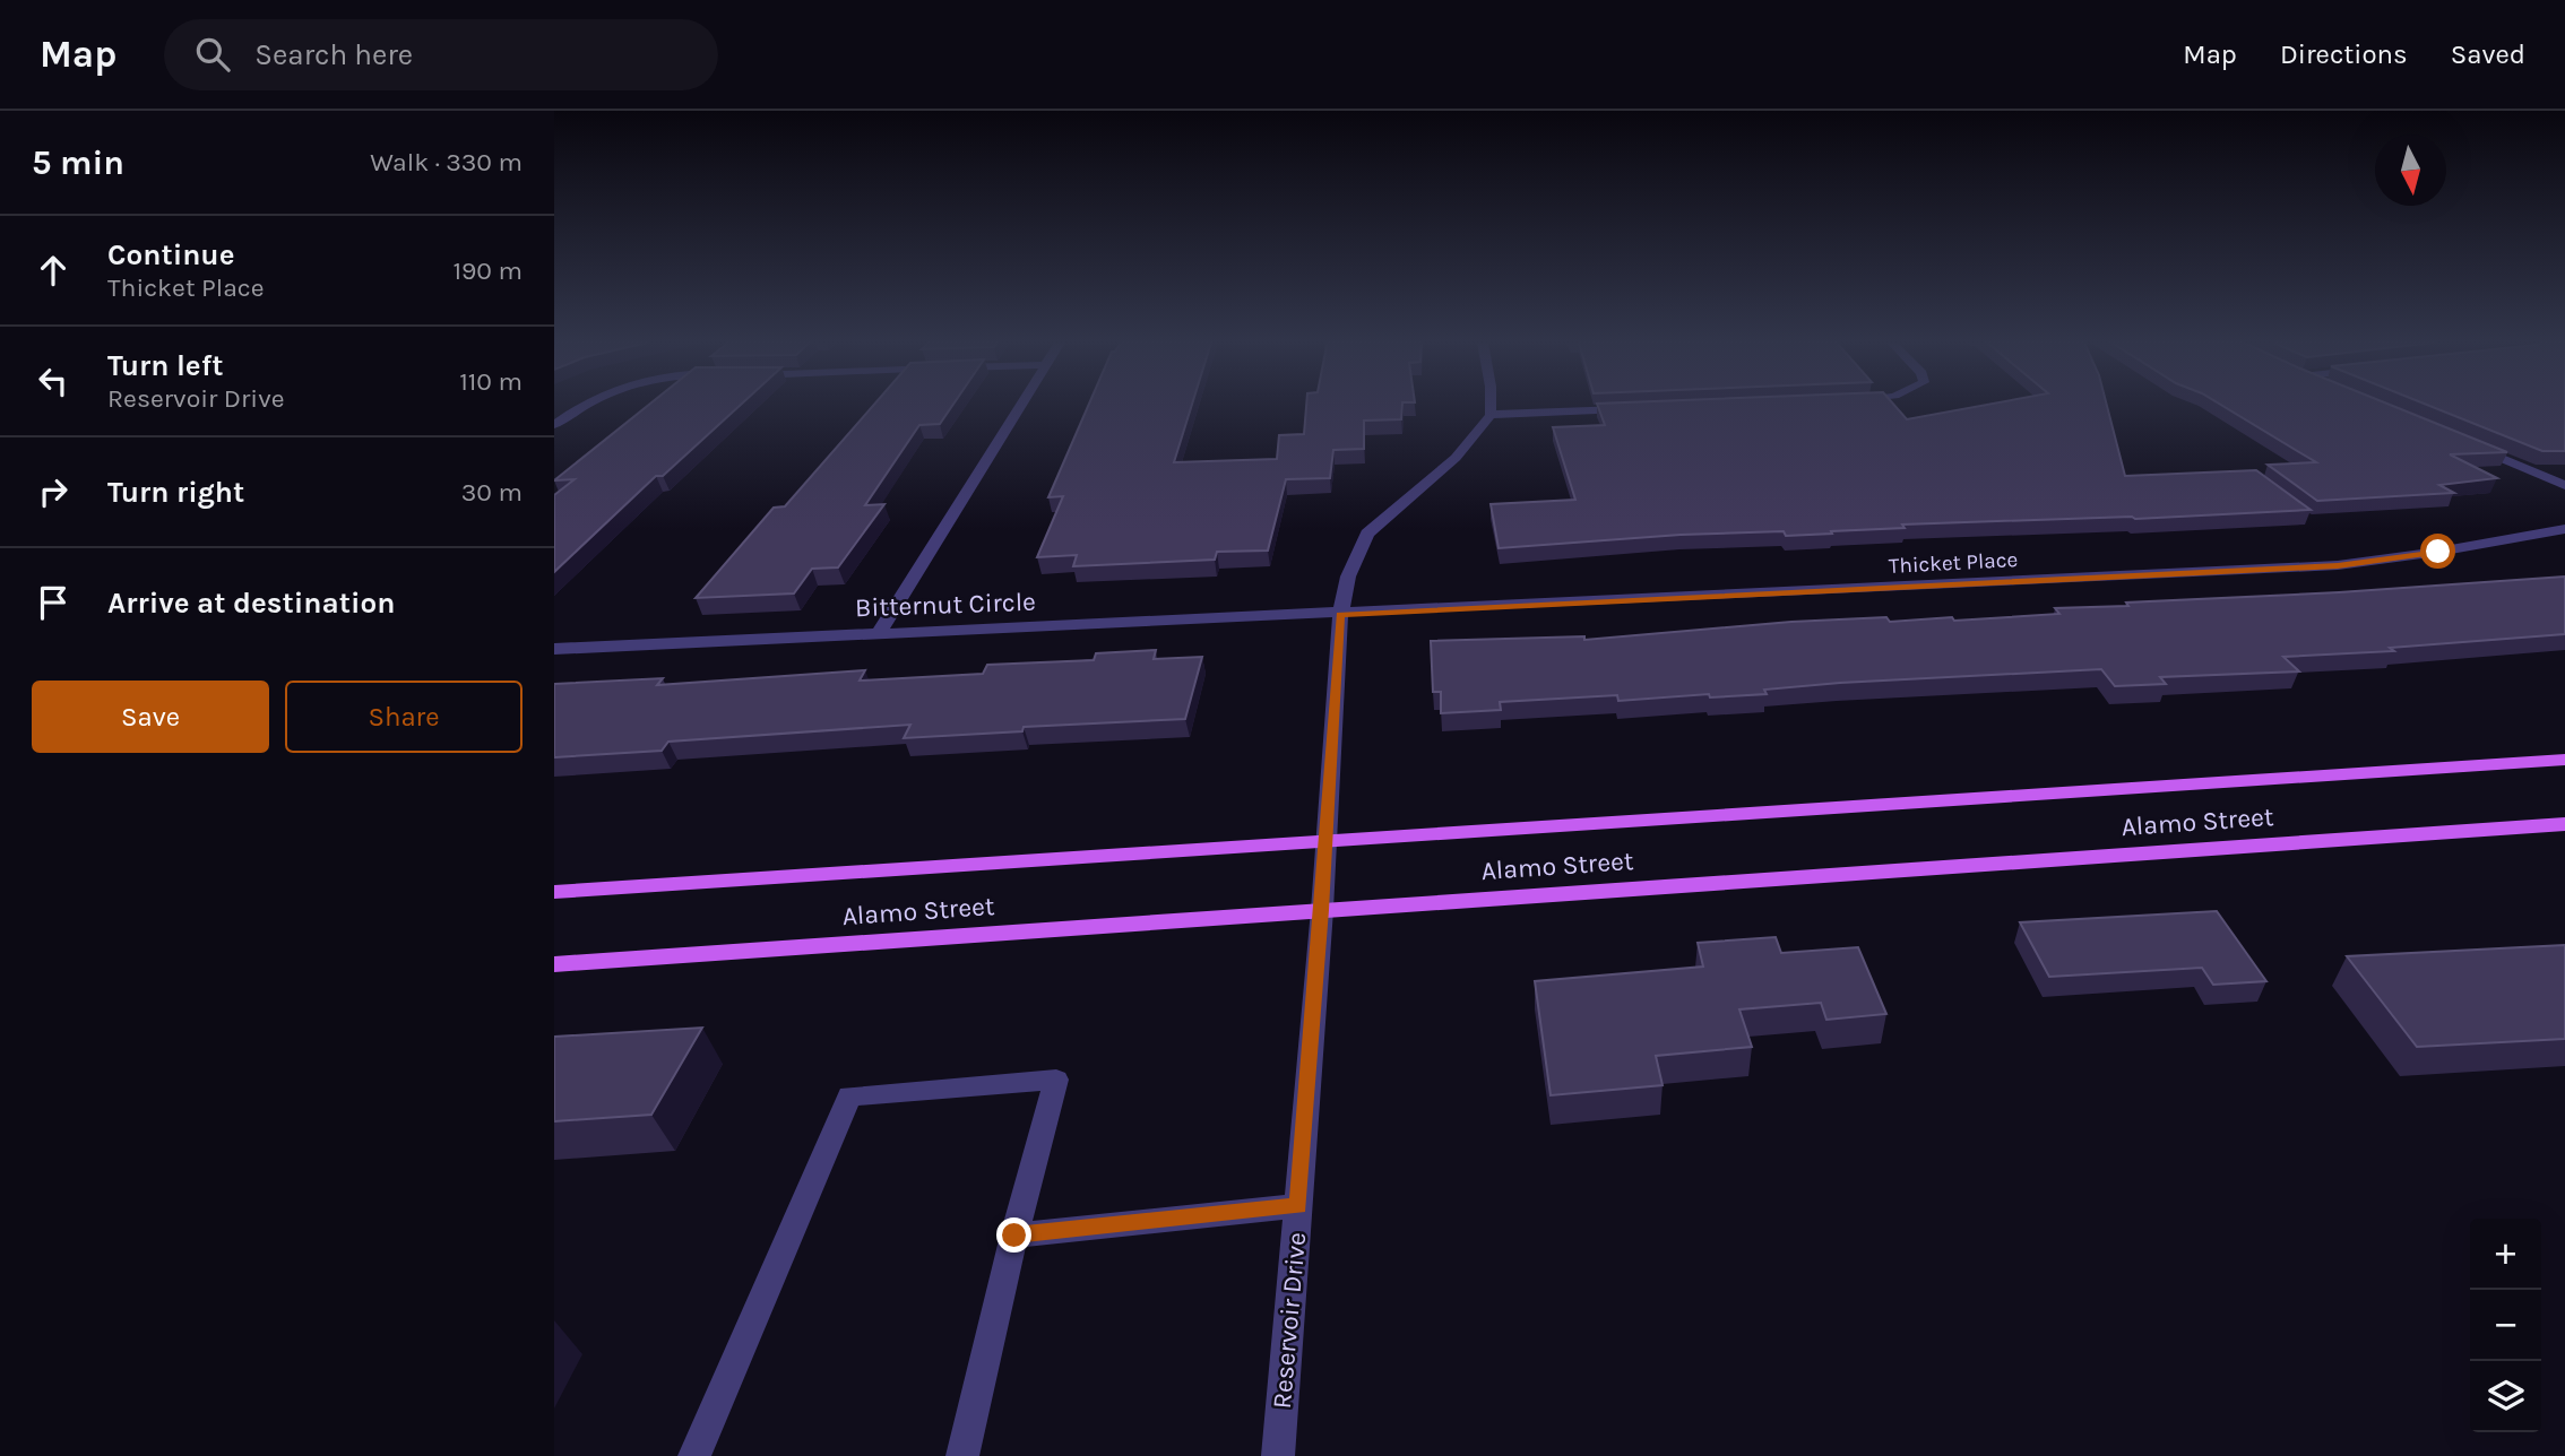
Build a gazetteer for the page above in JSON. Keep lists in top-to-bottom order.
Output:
{
  "streets": {
    "main road": ["Alamo Street"],
    "street": ["Thicket Place", "Bitternut Circle", "Reservoir Drive"]
  },
  "crossings": [
    ["Thicket Place", "Bitternut Circle"],
    ["Thicket Place", "Reservoir Drive"],
    ["Bitternut Circle", "Reservoir Drive"],
    ["Alamo Street", "Reservoir Drive"]
  ],
  "north": "bottom",
  "page": {
    "header": "Map",
    "search": "Search here",
    "nav": ["Map", "Directions", "Saved"],
    "heading": ["5 min", "Walk · 330 m"],
    "list": [
      ["Continue", "Thicket Place", "190 m"],
      ["Turn left", "Reservoir Drive", "110 m"],
      ["Turn right", "30 m"],
      "Arrive at destination"
    ],
    "buttons": ["Save", "Share"],
    "map_buttons": ["+", "−"]
  }
}
